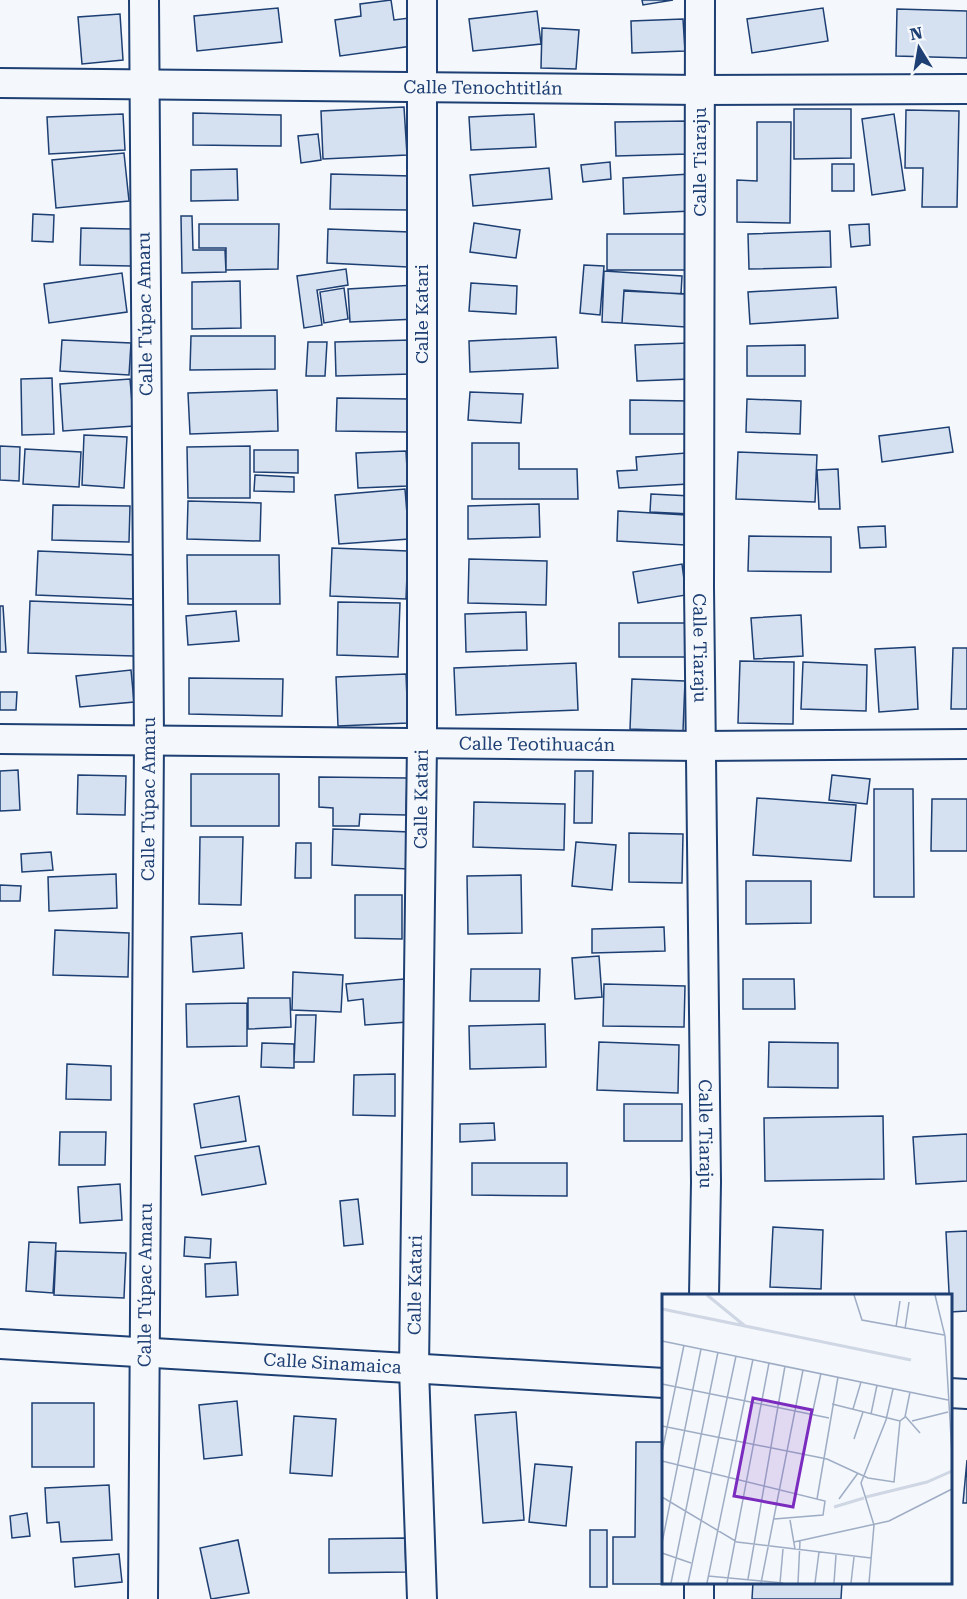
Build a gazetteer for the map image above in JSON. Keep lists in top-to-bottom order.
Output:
{
  "streets": {
    "street": [
      "Calle Tenochtitlán",
      "Calle Tiaraju",
      "Calle Túpac Amaru",
      "Calle Katari",
      "Calle Teotihuacán",
      "Calle Sinamaica"
    ]
  },
  "crossings": [
    ["Calle Tenochtitlán", "Calle Tiaraju"],
    ["Calle Tenochtitlán", "Calle Túpac Amaru"],
    ["Calle Tenochtitlán", "Calle Katari"],
    ["Calle Tiaraju", "Calle Teotihuacán"],
    ["Calle Túpac Amaru", "Calle Teotihuacán"],
    ["Calle Túpac Amaru", "Calle Sinamaica"],
    ["Calle Katari", "Calle Teotihuacán"],
    ["Calle Katari", "Calle Sinamaica"]
  ],
  "north": "top"
}
